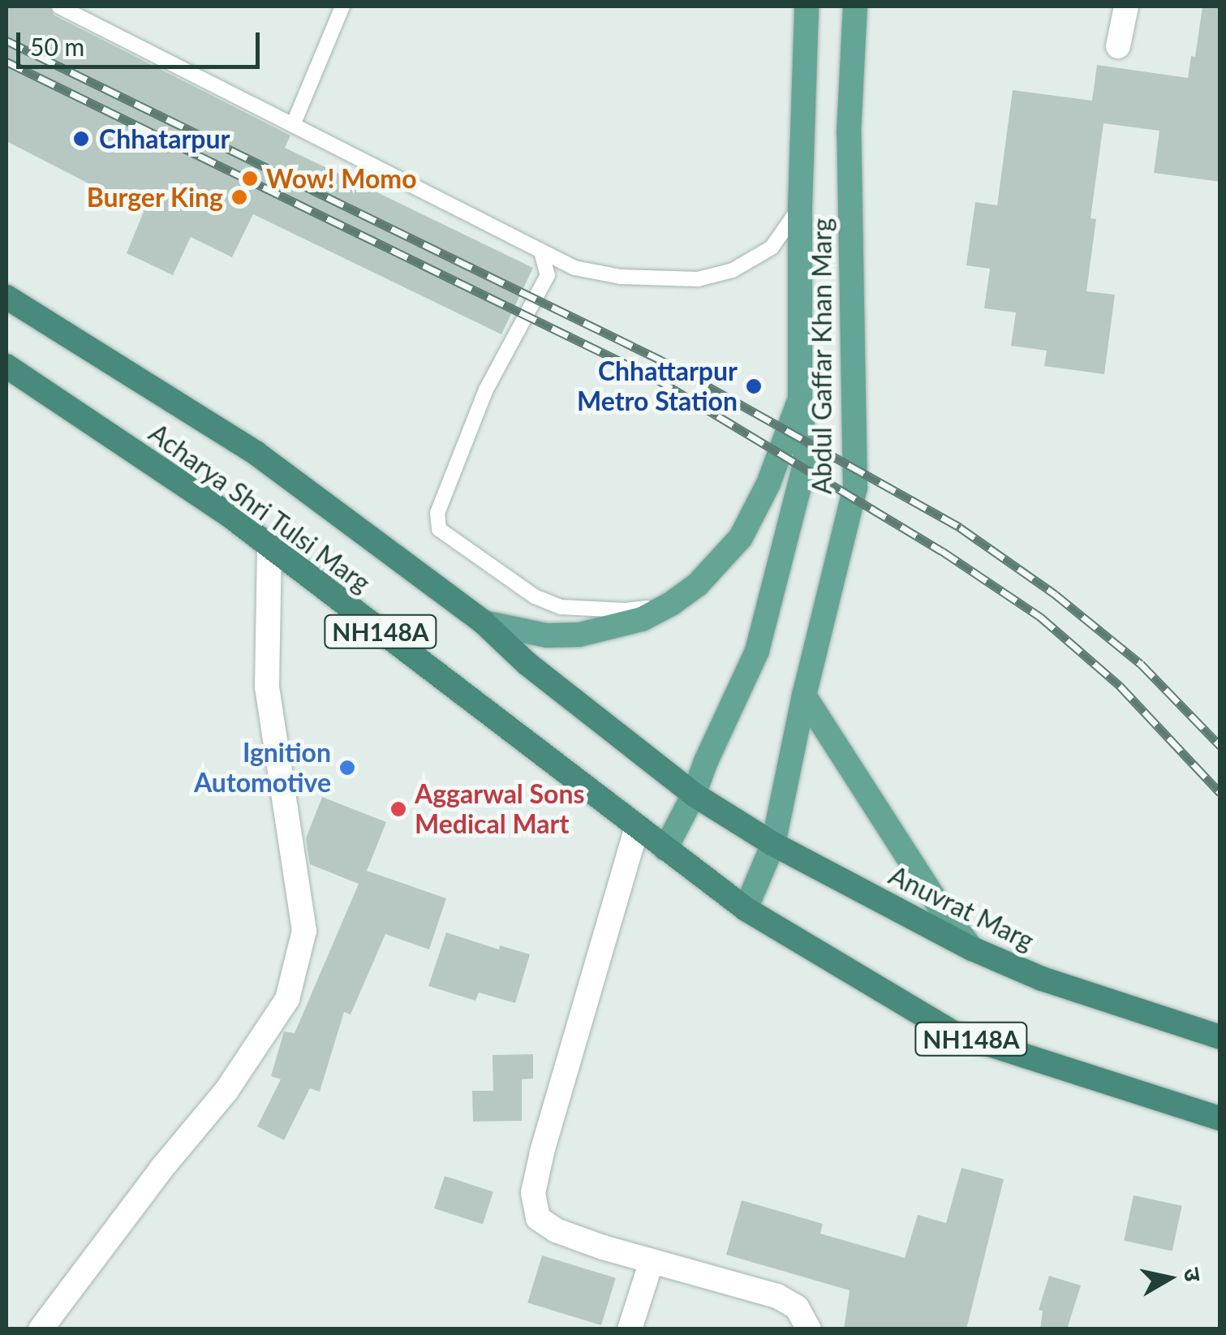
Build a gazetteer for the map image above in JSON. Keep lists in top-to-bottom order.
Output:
{
  "streets": {
    "highway": ["Acharya Shri Tulsi Marg", "NH148A", "Anuvrat Marg"],
    "main road": ["Abdul Gaffar Khan Marg"]
  },
  "crossings": [
    ["Abdul Gaffar Khan Marg", "Acharya Shri Tulsi Marg"],
    ["Abdul Gaffar Khan Marg", "NH148A"],
    ["Abdul Gaffar Khan Marg", "Anuvrat Marg"],
    ["Acharya Shri Tulsi Marg", "NH148A"],
    ["Acharya Shri Tulsi Marg", "Anuvrat Marg"]
  ],
  "places": [
    "Chhatarpur",
    "Wow! Momo",
    "Burger King",
    "Chhattarpur Metro Station",
    "Ignition Automotive",
    "Aggarwal Sons Medical Mart"
  ],
  "scale_bar": "50 m",
  "north": "right"
}
